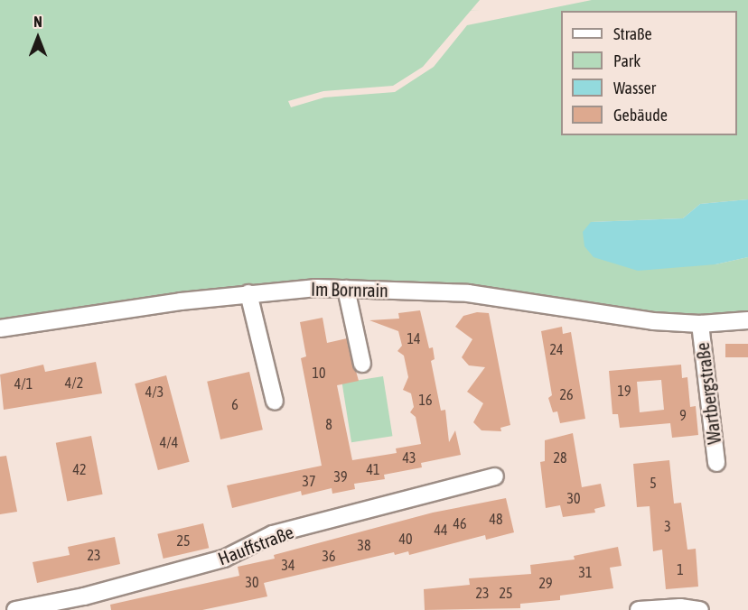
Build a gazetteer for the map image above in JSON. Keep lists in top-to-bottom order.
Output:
{
  "streets": {
    "street": ["Im Bornrain", "Wartbergstraße", "Hauffstraße"]
  },
  "crossings": [
    ["Im Bornrain", "Wartbergstraße"]
  ],
  "house_numbers": [
    "14",
    "24",
    "10",
    "4/2",
    "4/1",
    "19",
    "4/3",
    "26",
    "16",
    "6",
    "9",
    "8",
    "4/4",
    "43",
    "28",
    "42",
    "41",
    "39",
    "37",
    "5",
    "30",
    "48",
    "46",
    "3",
    "44",
    "40",
    "25",
    "38",
    "23",
    "36",
    "34",
    "1",
    "31",
    "30",
    "29",
    "23",
    "25"
  ],
  "legend": [
    "Straße",
    "Park",
    "Wasser",
    "Gebäude"
  ],
  "north": "top"
}
